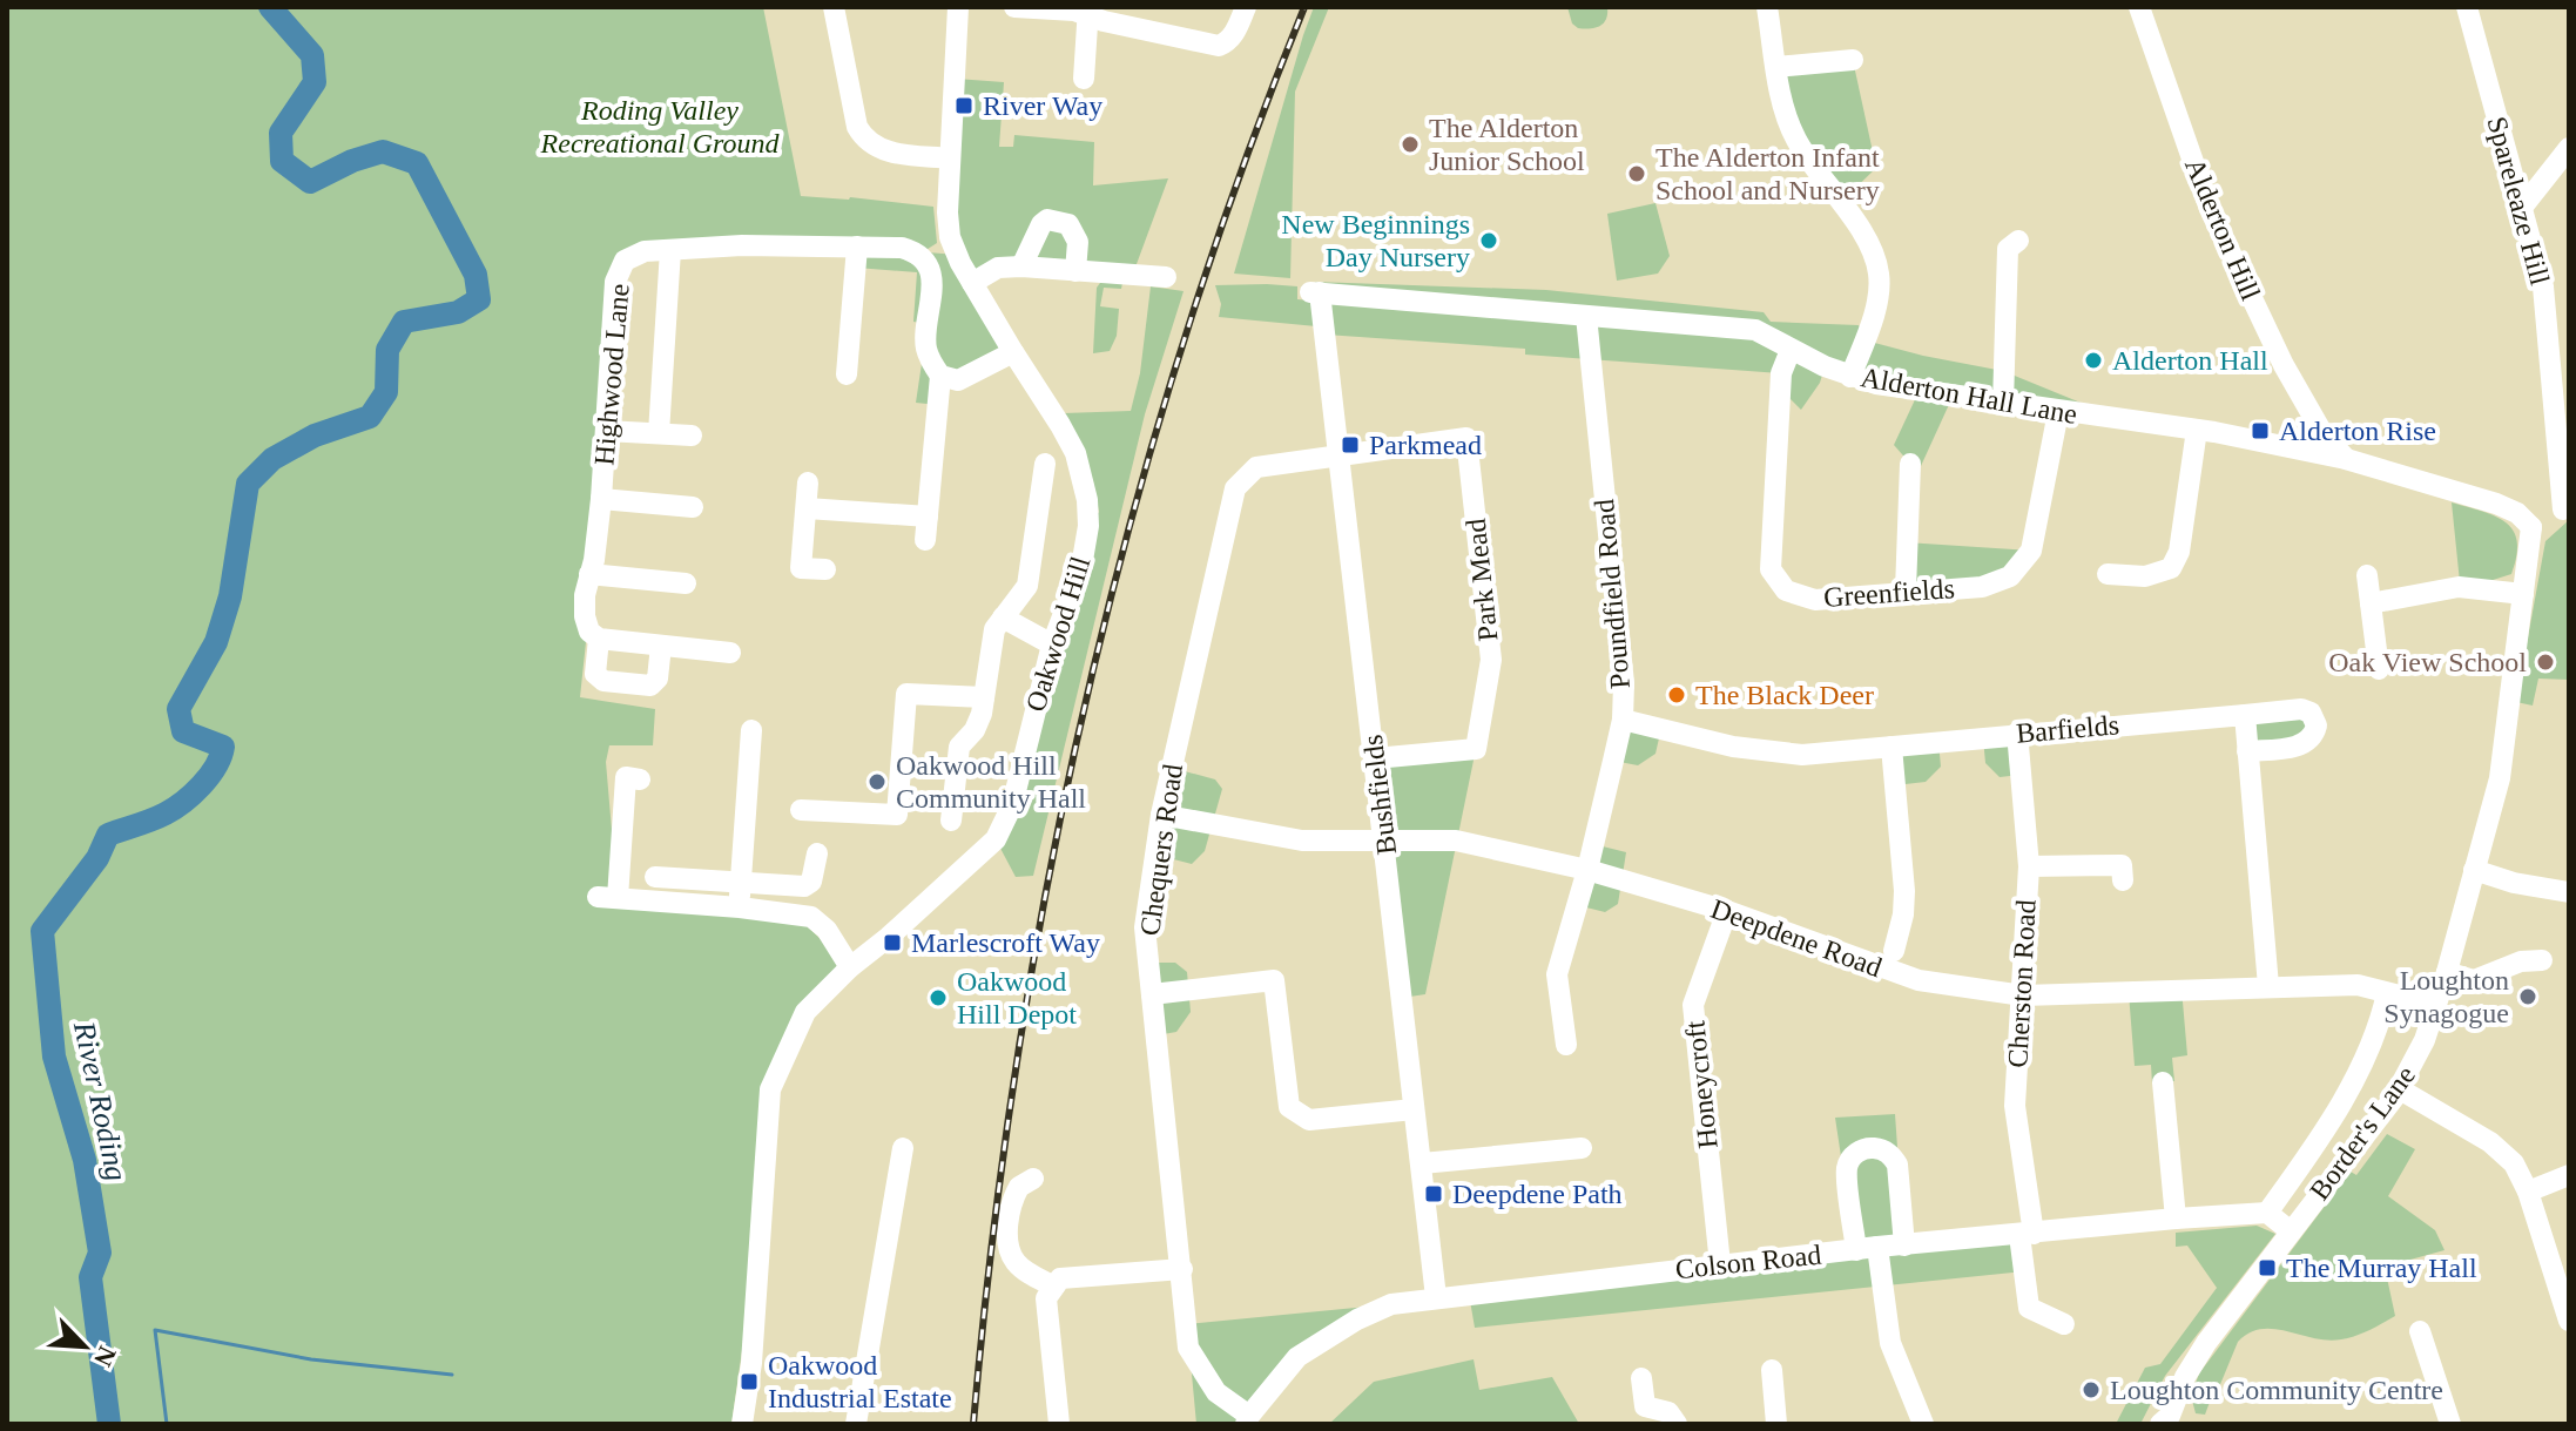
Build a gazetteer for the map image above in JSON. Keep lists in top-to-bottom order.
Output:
{
  "streets": {
    "street": [
      "Spareleaze Hill",
      "Alderton Hill",
      "Highwood Lane",
      "Alderton Hall Lane",
      "Park Mead",
      "Greenfields",
      "Poundfield Road",
      "Oakwood Hill",
      "Barfields",
      "Bushfields",
      "Chequers Road",
      "Deepdene Road",
      "Cherston Road",
      "Honeycroft",
      "Border's Lane",
      "Colson Road"
    ]
  },
  "crossings": [
    ["Alderton Hill", "Alderton Hall Lane"],
    ["Alderton Hall Lane", "Greenfields"],
    ["Alderton Hall Lane", "Poundfield Road"],
    ["Alderton Hall Lane", "Bushfields"],
    ["Park Mead", "Bushfields"],
    ["Park Mead", "Chequers Road"],
    ["Poundfield Road", "Barfields"],
    ["Poundfield Road", "Deepdene Road"],
    ["Barfields", "Cherston Road"],
    ["Bushfields", "Chequers Road"],
    ["Bushfields", "Deepdene Road"],
    ["Bushfields", "Colson Road"],
    ["Chequers Road", "Deepdene Road"],
    ["Chequers Road", "Colson Road"],
    ["Deepdene Road", "Cherston Road"],
    ["Deepdene Road", "Honeycroft"],
    ["Deepdene Road", "Border's Lane"],
    ["Cherston Road", "Colson Road"],
    ["Honeycroft", "Colson Road"],
    ["Border's Lane", "Colson Road"]
  ],
  "water": ["River Roding"],
  "parks": ["Roding Valley Recreational Ground"],
  "places": {
    "transit": [
      "River Way",
      "Alderton Rise",
      "Parkmead",
      "Marlescroft Way",
      "Deepdene Path",
      "The Murray Hall",
      "Oakwood Industrial Estate"
    ],
    "other": [
      "The Alderton Junior School",
      "The Alderton Infant School and Nursery",
      "New Beginnings Day Nursery",
      "Alderton Hall",
      "Oak View School",
      "The Black Deer",
      "Oakwood Hill Community Hall",
      "Loughton Synagogue",
      "Oakwood Hill Depot",
      "Loughton Community Centre"
    ]
  },
  "north": "bottom right"
}
